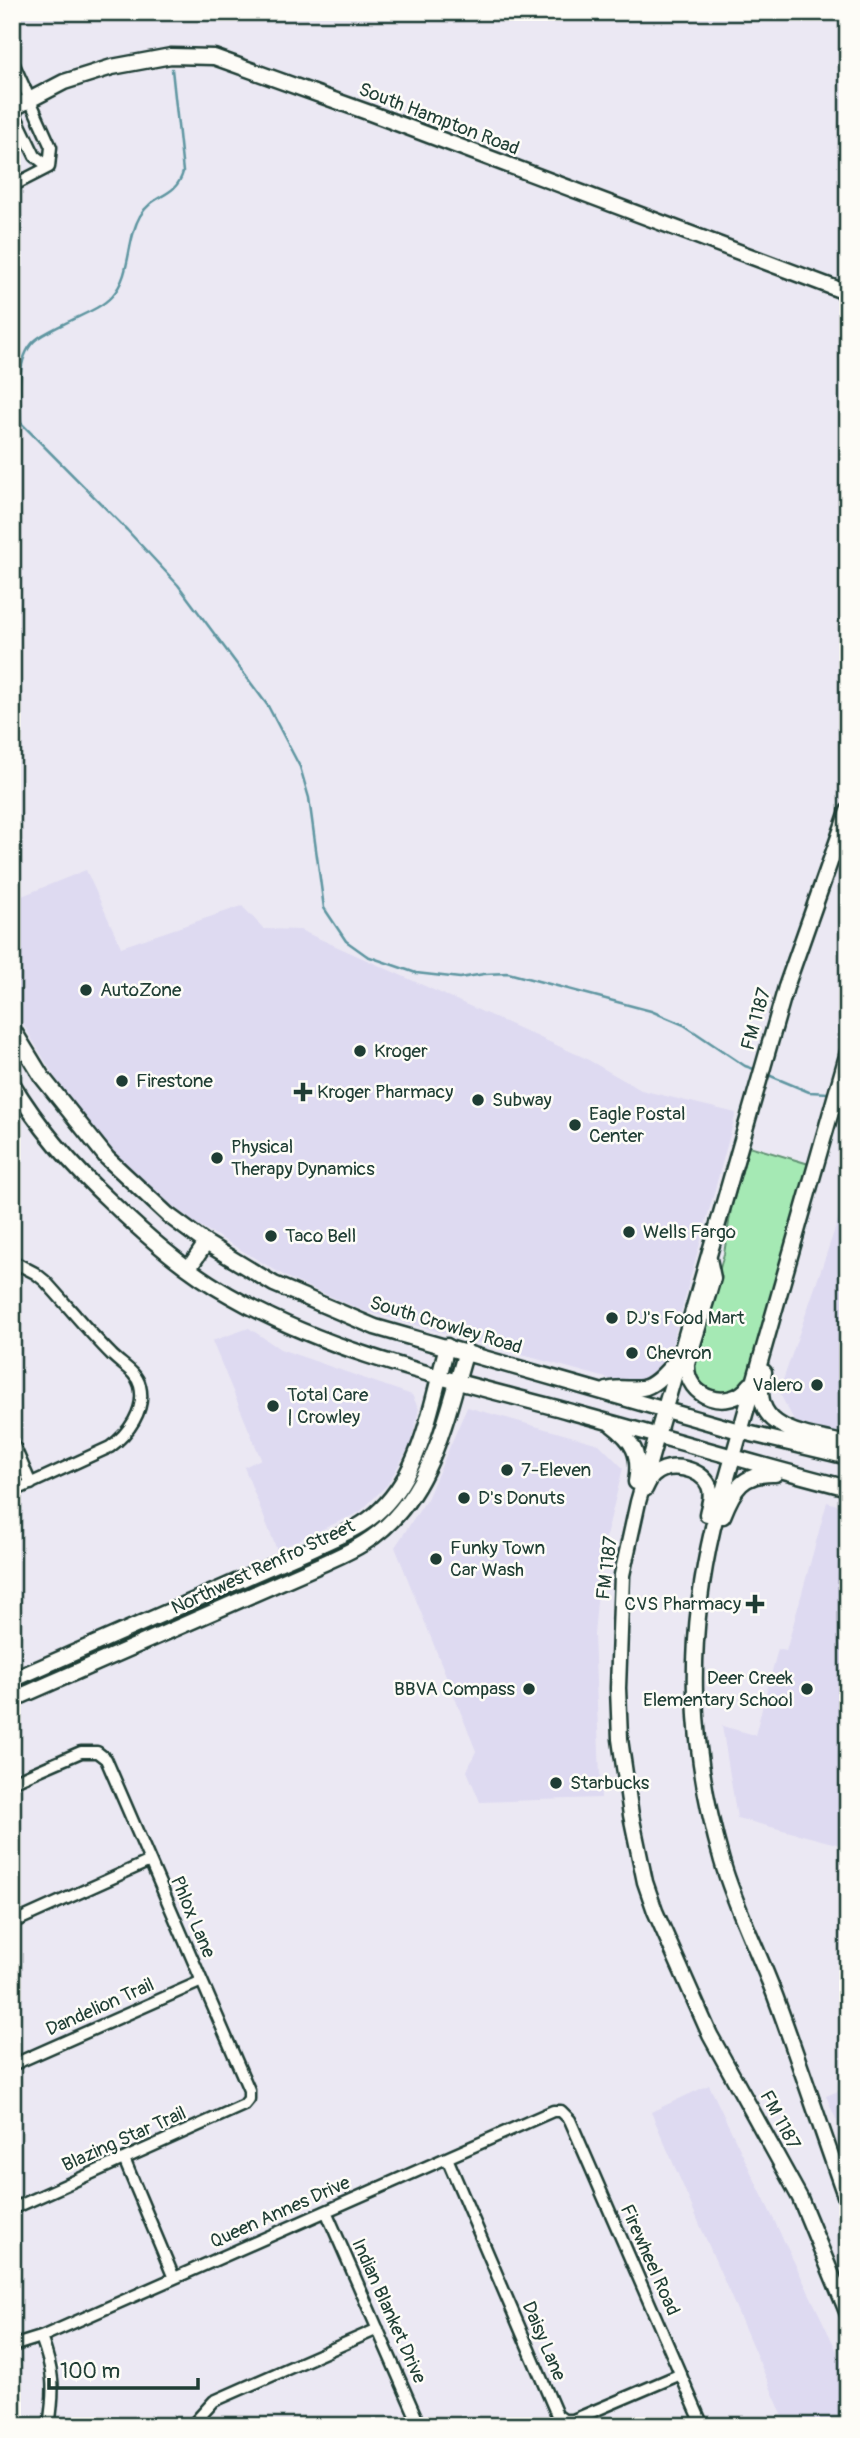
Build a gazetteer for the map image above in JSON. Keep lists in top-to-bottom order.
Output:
{
  "streets": {
    "main road": [
      "South Hampton Road",
      "FM 1187",
      "South Crowley Road",
      "Northwest Renfro Street"
    ],
    "street": [
      "Phlox Lane",
      "Dandelion Trail",
      "Blazing Star Trail",
      "Queen Annes Drive",
      "Firewheel Road",
      "Indian Blanket Drive",
      "Daisy Lane"
    ]
  },
  "crossings": [
    ["FM 1187", "South Crowley Road"],
    ["South Crowley Road", "Northwest Renfro Street"],
    ["Phlox Lane", "Dandelion Trail"],
    ["Phlox Lane", "Blazing Star Trail"],
    ["Queen Annes Drive", "Firewheel Road"],
    ["Queen Annes Drive", "Indian Blanket Drive"],
    ["Queen Annes Drive", "Daisy Lane"],
    ["Firewheel Road", "Daisy Lane"]
  ],
  "places": {
    "other": [
      "AutoZone",
      "Kroger",
      "Firestone",
      "Subway",
      "Eagle Postal Center",
      "Physical Therapy Dynamics",
      "Wells Fargo",
      "Taco Bell",
      "DJ's Food Mart",
      "Chevron",
      "Valero",
      "Total Care | Crowley",
      "7-Eleven",
      "D's Donuts",
      "Funky Town Car Wash",
      "BBVA Compass",
      "Deer Creek Elementary School",
      "Starbucks"
    ],
    "health": ["Kroger Pharmacy", "CVS Pharmacy"]
  },
  "scale_bar": "100 m"
}
